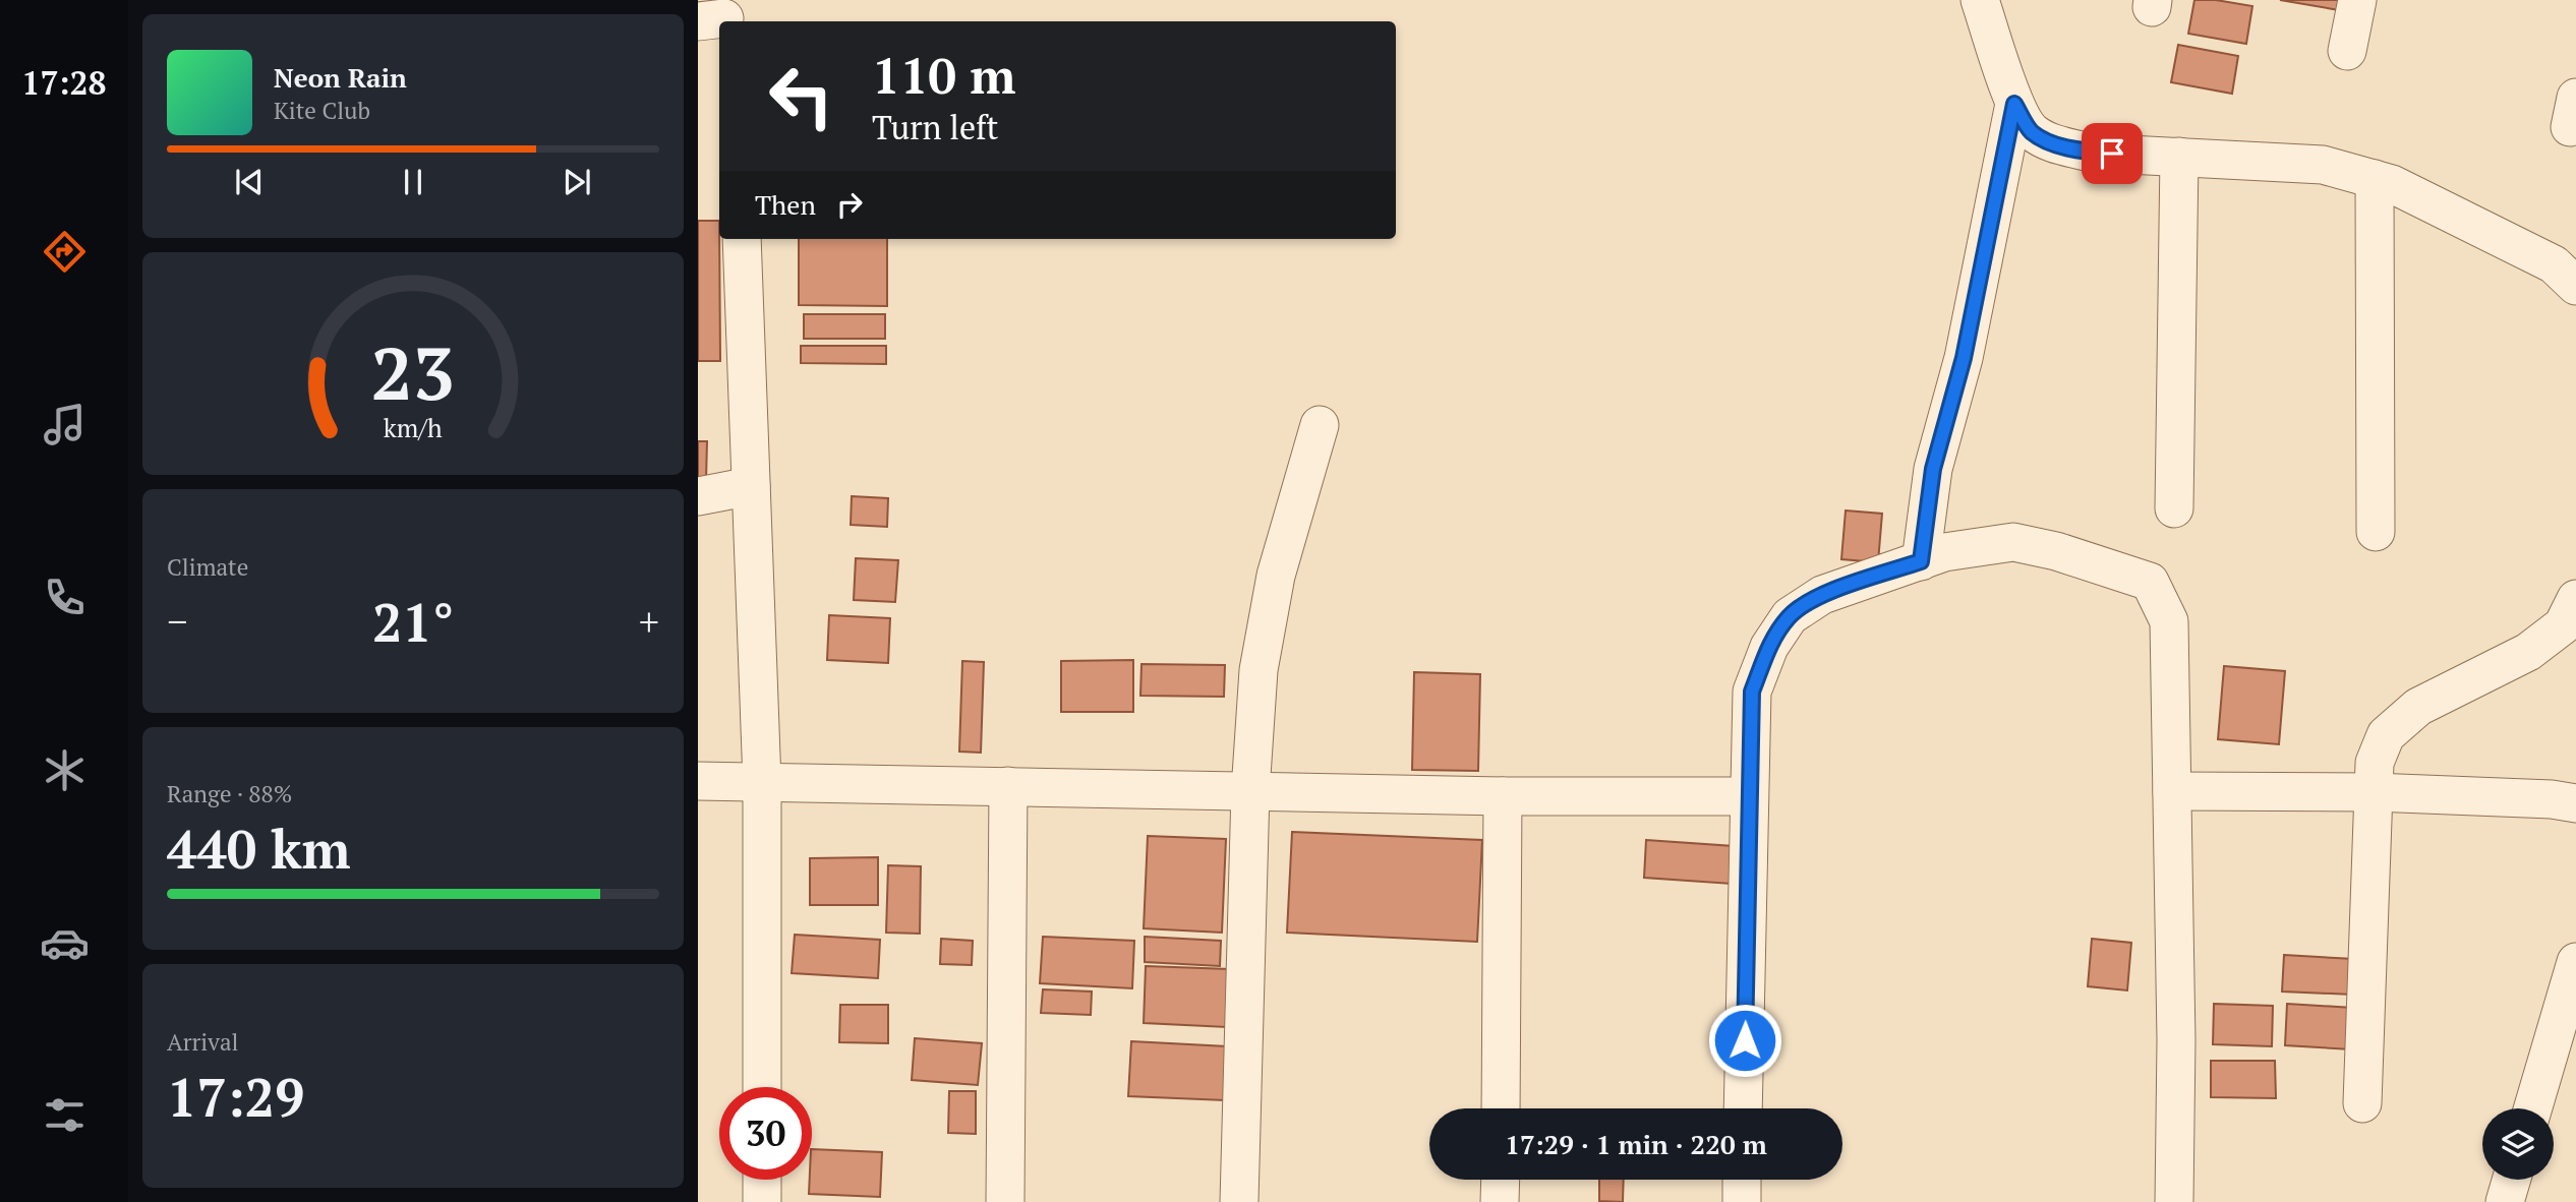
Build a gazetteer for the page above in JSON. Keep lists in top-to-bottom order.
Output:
{
  "page": {
    "tabs": "17:28",
    "turn": ["110 m", "Turn left"],
    "song": ["Neon Rain", "Kite Club"],
    "then": "Then",
    "tile": [
      "Climate",
      ["Range · 88%", "440 km"],
      ["Arrival", "17:29"]
    ],
    "heat": ["−", "21°", "+"],
    "limit": "30",
    "trip": "17:29 · 1 min · 220 m",
    "gauge": ["23", "km/h"]
  }
}
